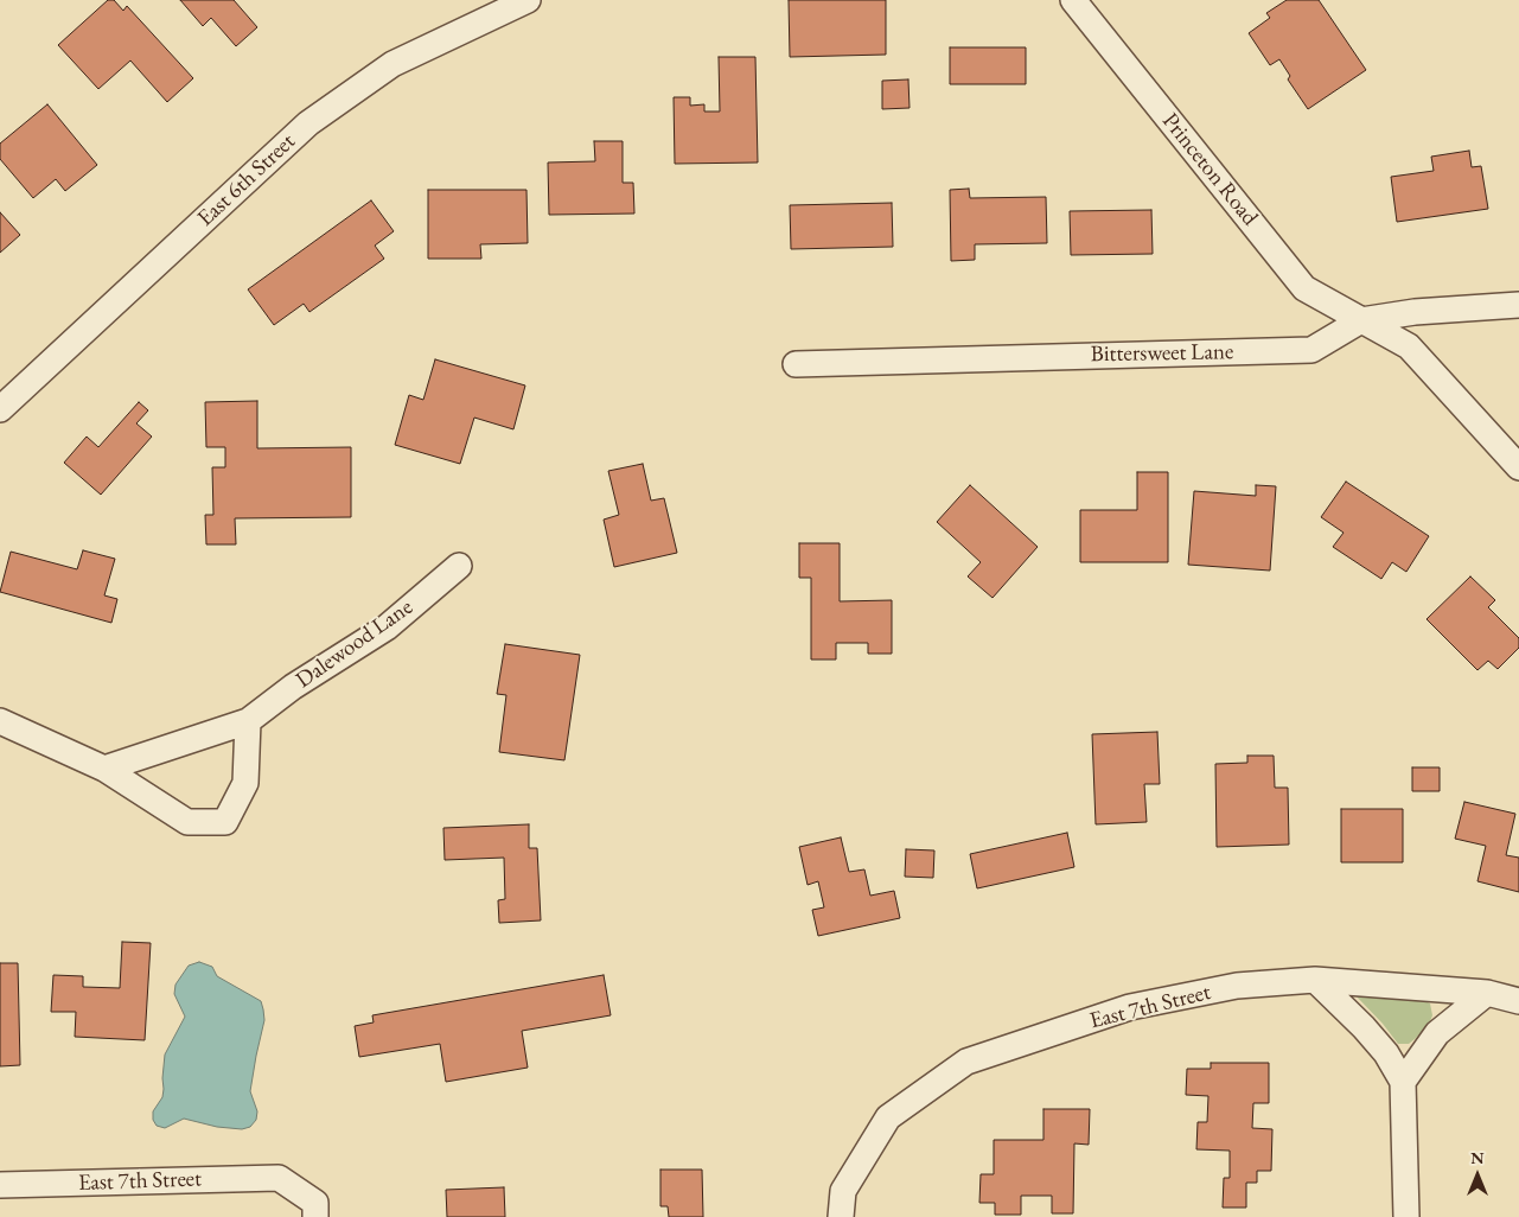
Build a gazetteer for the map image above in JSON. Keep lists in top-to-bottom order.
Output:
{
  "streets": {
    "street": [
      "Princeton Road",
      "East 6th Street",
      "Bittersweet Lane",
      "Dalewood Lane",
      "East 7th Street"
    ]
  },
  "crossings": [
    ["Princeton Road", "Bittersweet Lane"]
  ],
  "north": "top"
}
